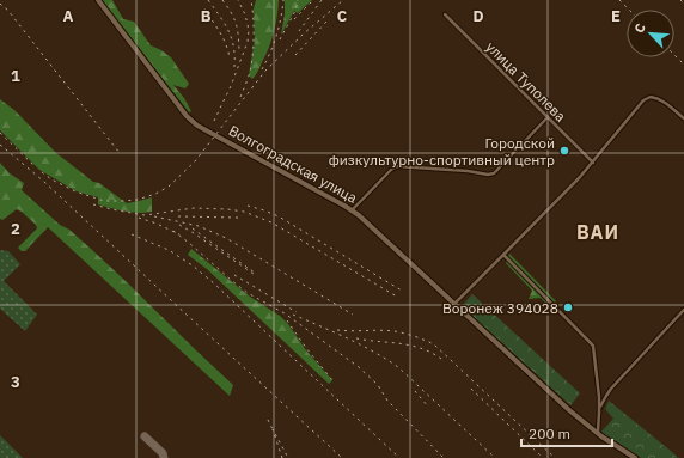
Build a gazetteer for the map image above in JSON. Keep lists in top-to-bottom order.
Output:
{
  "streets": {
    "main road": ["Волгоградская улица"],
    "street": ["улица Туполева"]
  },
  "districts": ["ВАИ"],
  "places": ["Городской физкультурно-спортивный центр", "Воронеж 394028"],
  "scale_bar": "200 m",
  "north": "top left",
  "grid": {
    "columns": [
      "A",
      "B",
      "C",
      "D",
      "E"
    ],
    "rows": ["1", "2", "3"]
  }
}
